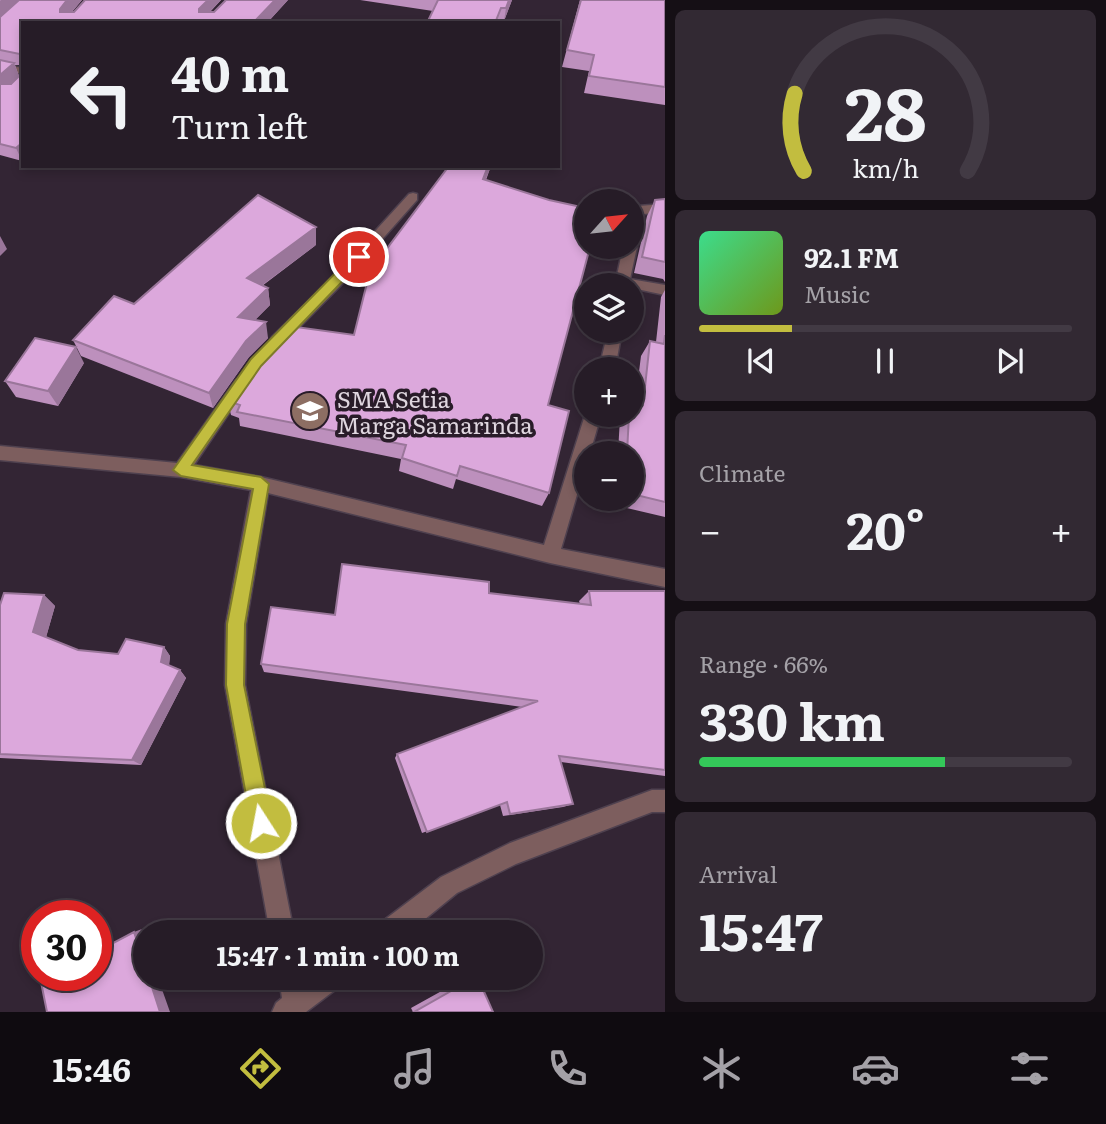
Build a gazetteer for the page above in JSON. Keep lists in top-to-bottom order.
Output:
{
  "places": {
    "school or university": ["SMA Setia Marga Samarinda"]
  },
  "north": "top right",
  "page": {
    "turn": ["40 m", "Turn left"],
    "map_buttons": ["+", "−"],
    "song": ["92.1 FM", "Music"],
    "tile": [
      "Climate",
      ["Range · 66%", "330 km"],
      ["Arrival", "15:47"]
    ],
    "heat": ["−", "20°", "+"],
    "limit": "30",
    "trip": "15:47 · 1 min · 100 m",
    "tabs": "15:46",
    "gauge": ["28", "km/h"]
  }
}
